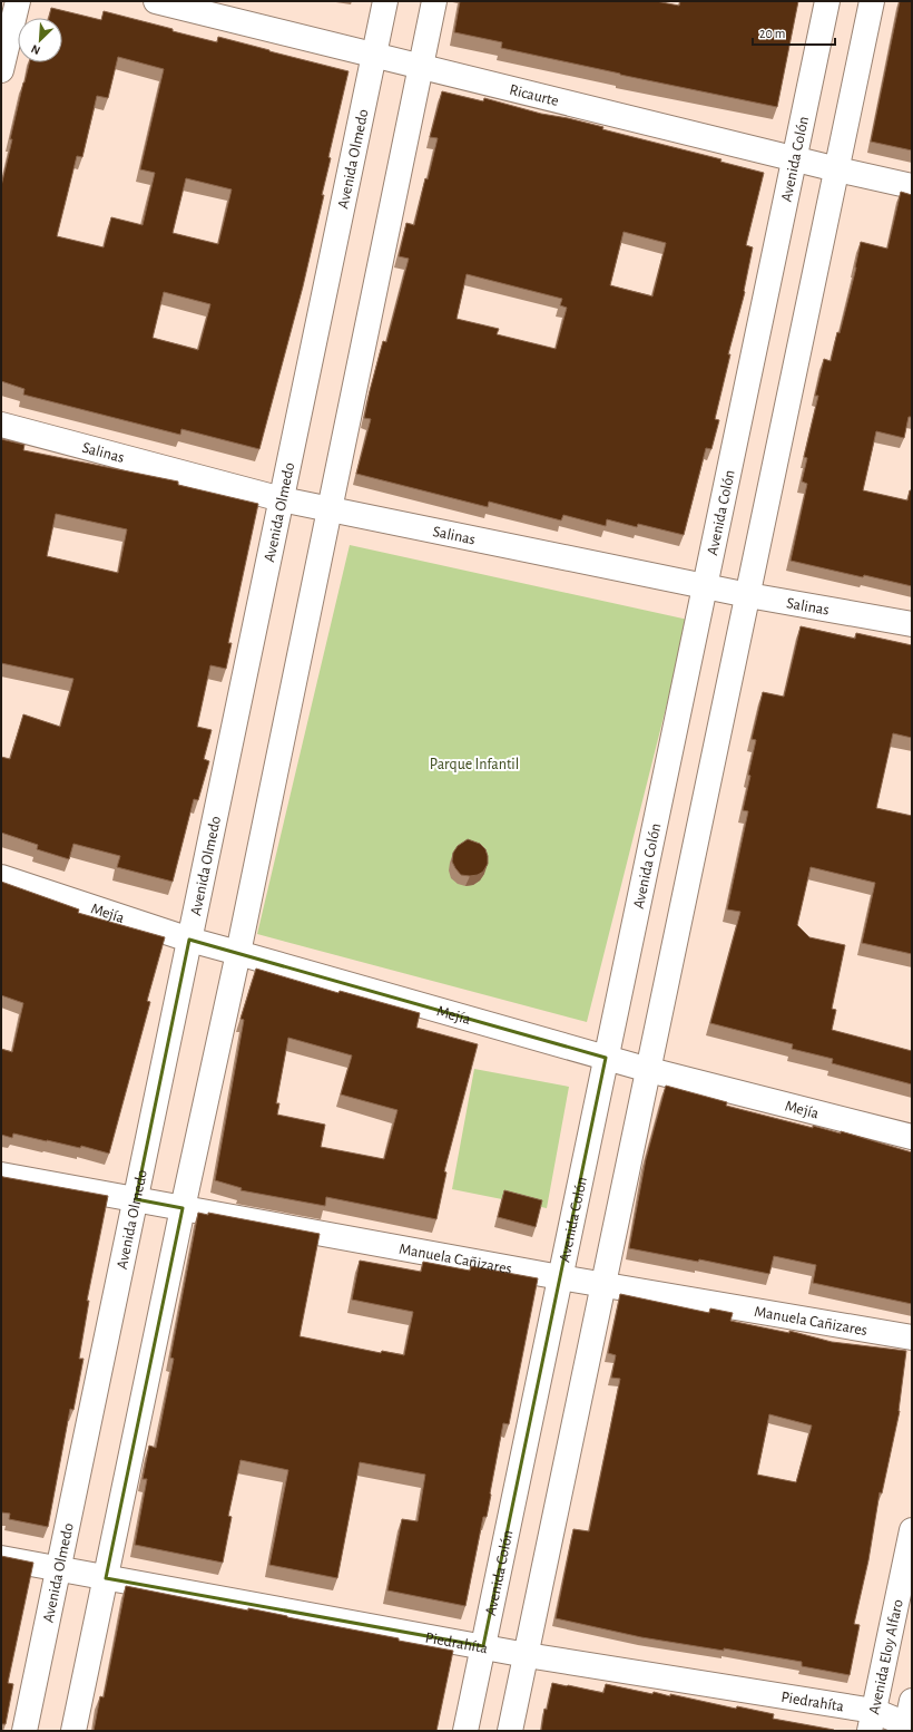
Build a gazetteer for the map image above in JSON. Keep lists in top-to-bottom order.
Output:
{
  "streets": {
    "street": [
      "Ricaurte",
      "Avenida Olmedo",
      "Avenida Colón",
      "Salinas",
      "Mejía",
      "Manuela Cañizares",
      "Piedrahíta",
      "Avenida Eloy Alfaro"
    ]
  },
  "crossings": [
    ["Ricaurte", "Avenida Olmedo"],
    ["Ricaurte", "Avenida Colón"],
    ["Avenida Olmedo", "Salinas"],
    ["Avenida Olmedo", "Mejía"],
    ["Avenida Olmedo", "Manuela Cañizares"],
    ["Avenida Olmedo", "Piedrahíta"],
    ["Avenida Colón", "Salinas"],
    ["Avenida Colón", "Mejía"],
    ["Avenida Colón", "Manuela Cañizares"],
    ["Avenida Colón", "Piedrahíta"],
    ["Piedrahíta", "Avenida Eloy Alfaro"]
  ],
  "parks": ["Parque Infantil"],
  "scale_bar": "20 m",
  "north": "bottom left"
}
